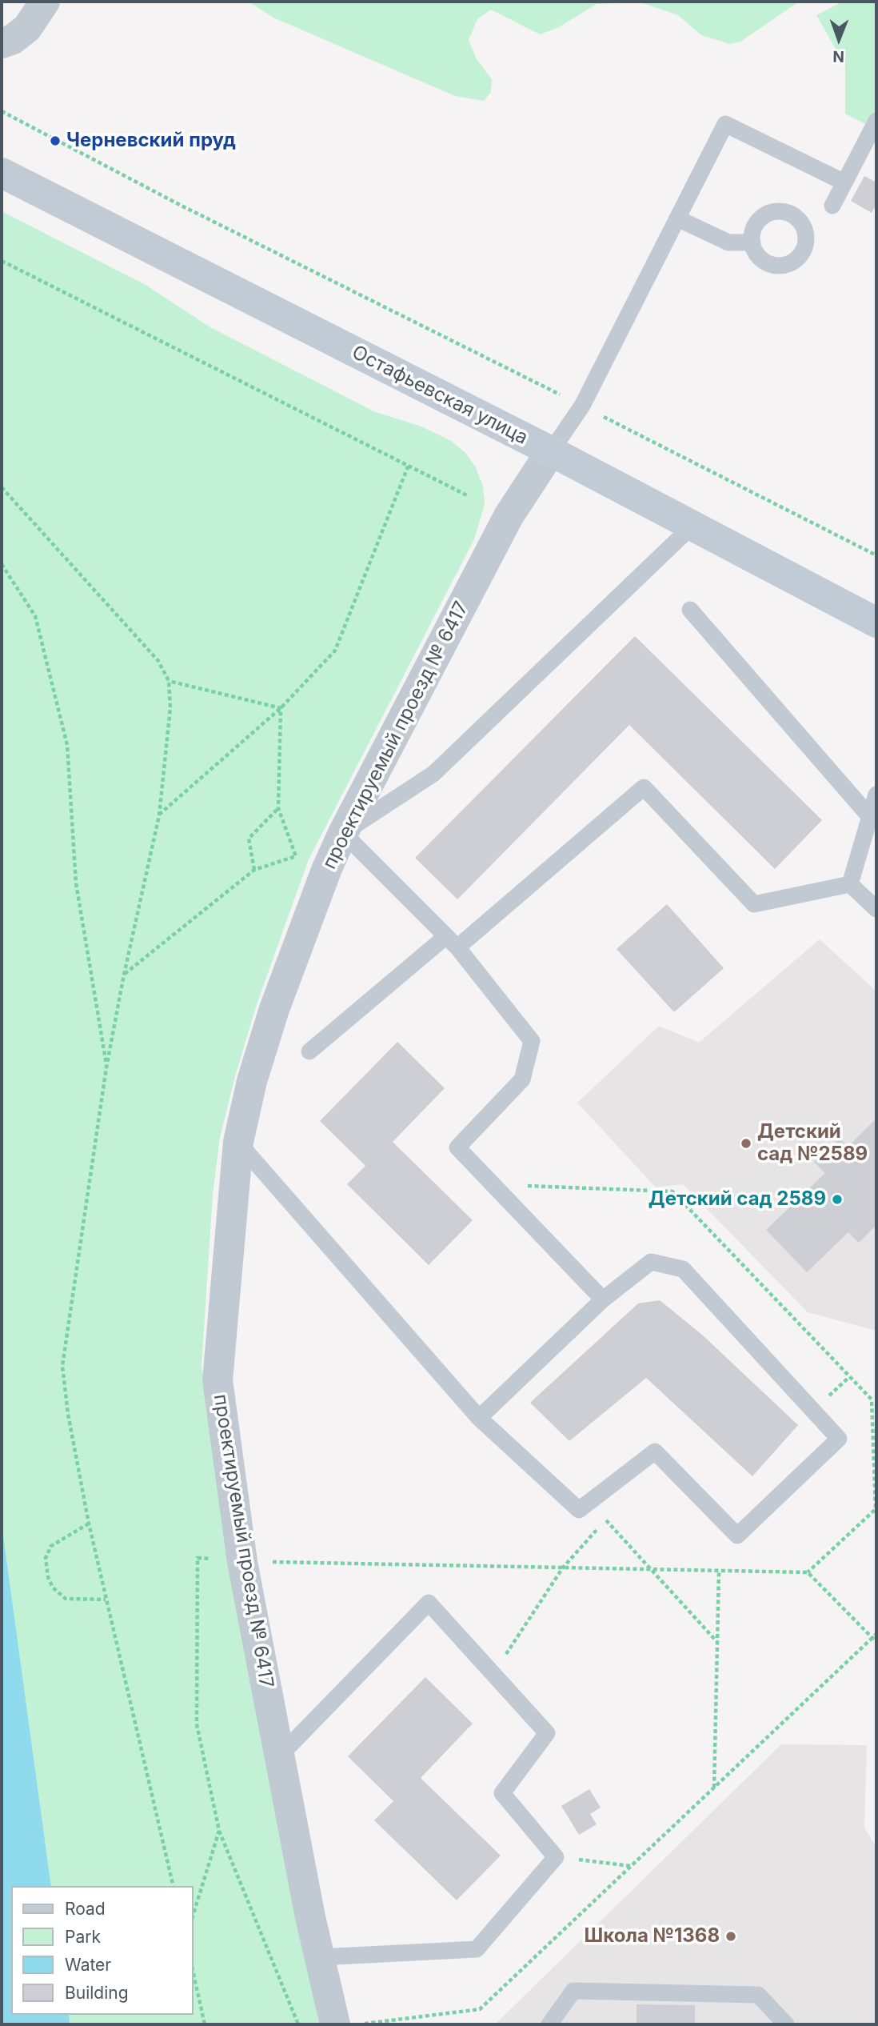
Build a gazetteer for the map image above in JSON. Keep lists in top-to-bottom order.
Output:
{
  "streets": {
    "street": ["Остафьевская улица", "проектируемый проезд № 6417"]
  },
  "crossings": [
    ["Остафьевская улица", "проектируемый проезд № 6417"]
  ],
  "places": [
    "Черневский пруд",
    "Детский сад №2589",
    "Детский сад 2589",
    "Школа №1368"
  ],
  "legend": [
    "Road",
    "Park",
    "Water",
    "Building"
  ],
  "north": "bottom"
}
